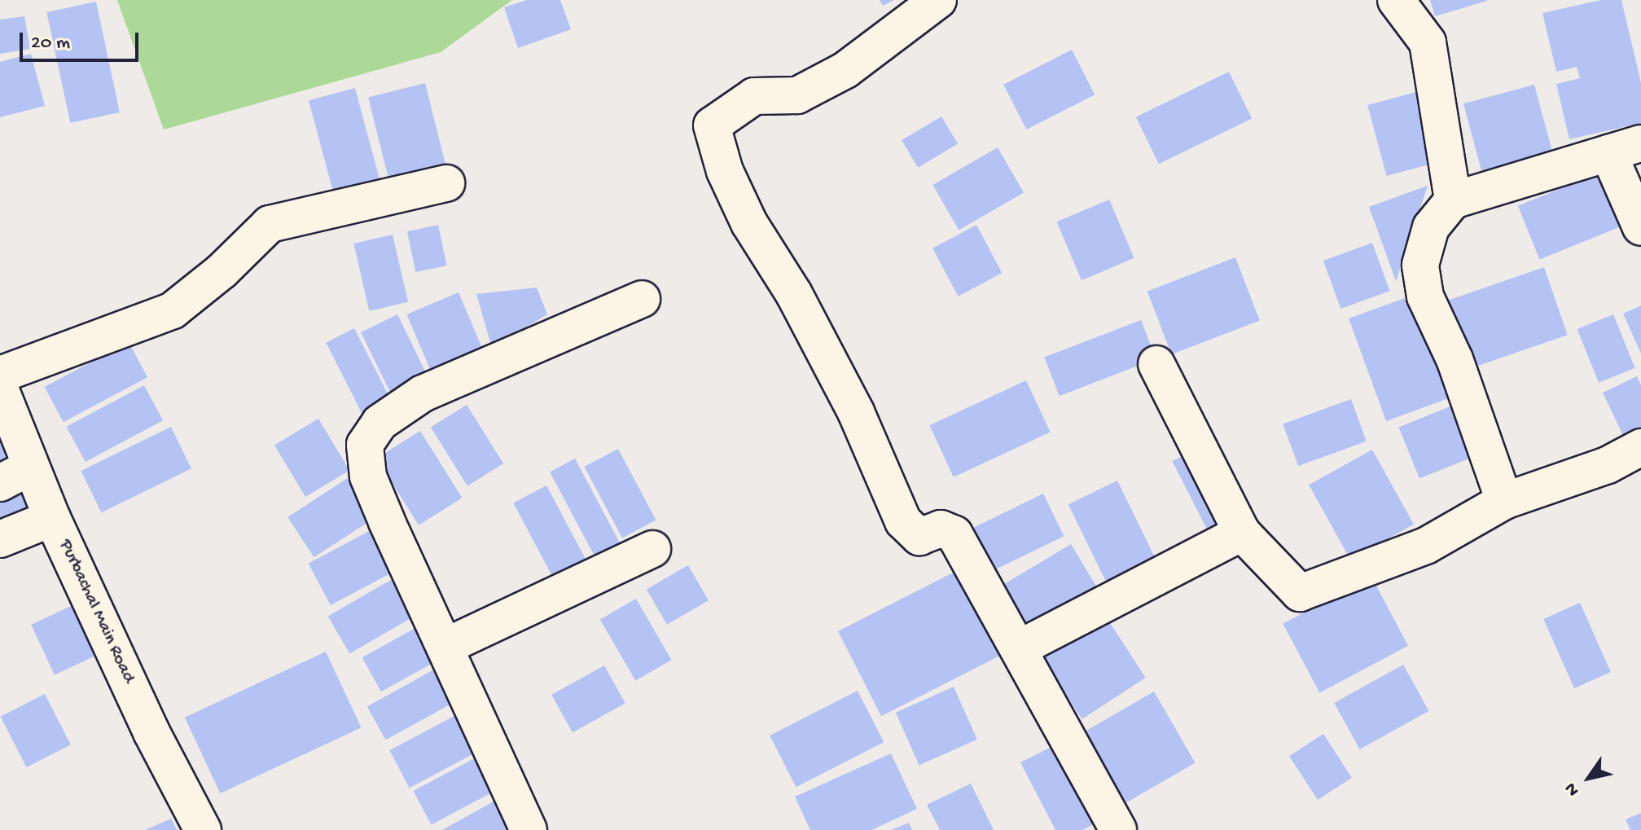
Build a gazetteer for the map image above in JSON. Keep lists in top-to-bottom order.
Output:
{
  "streets": {
    "street": ["Purbachal Main Road"]
  },
  "scale_bar": "20 m",
  "north": "bottom left"
}
